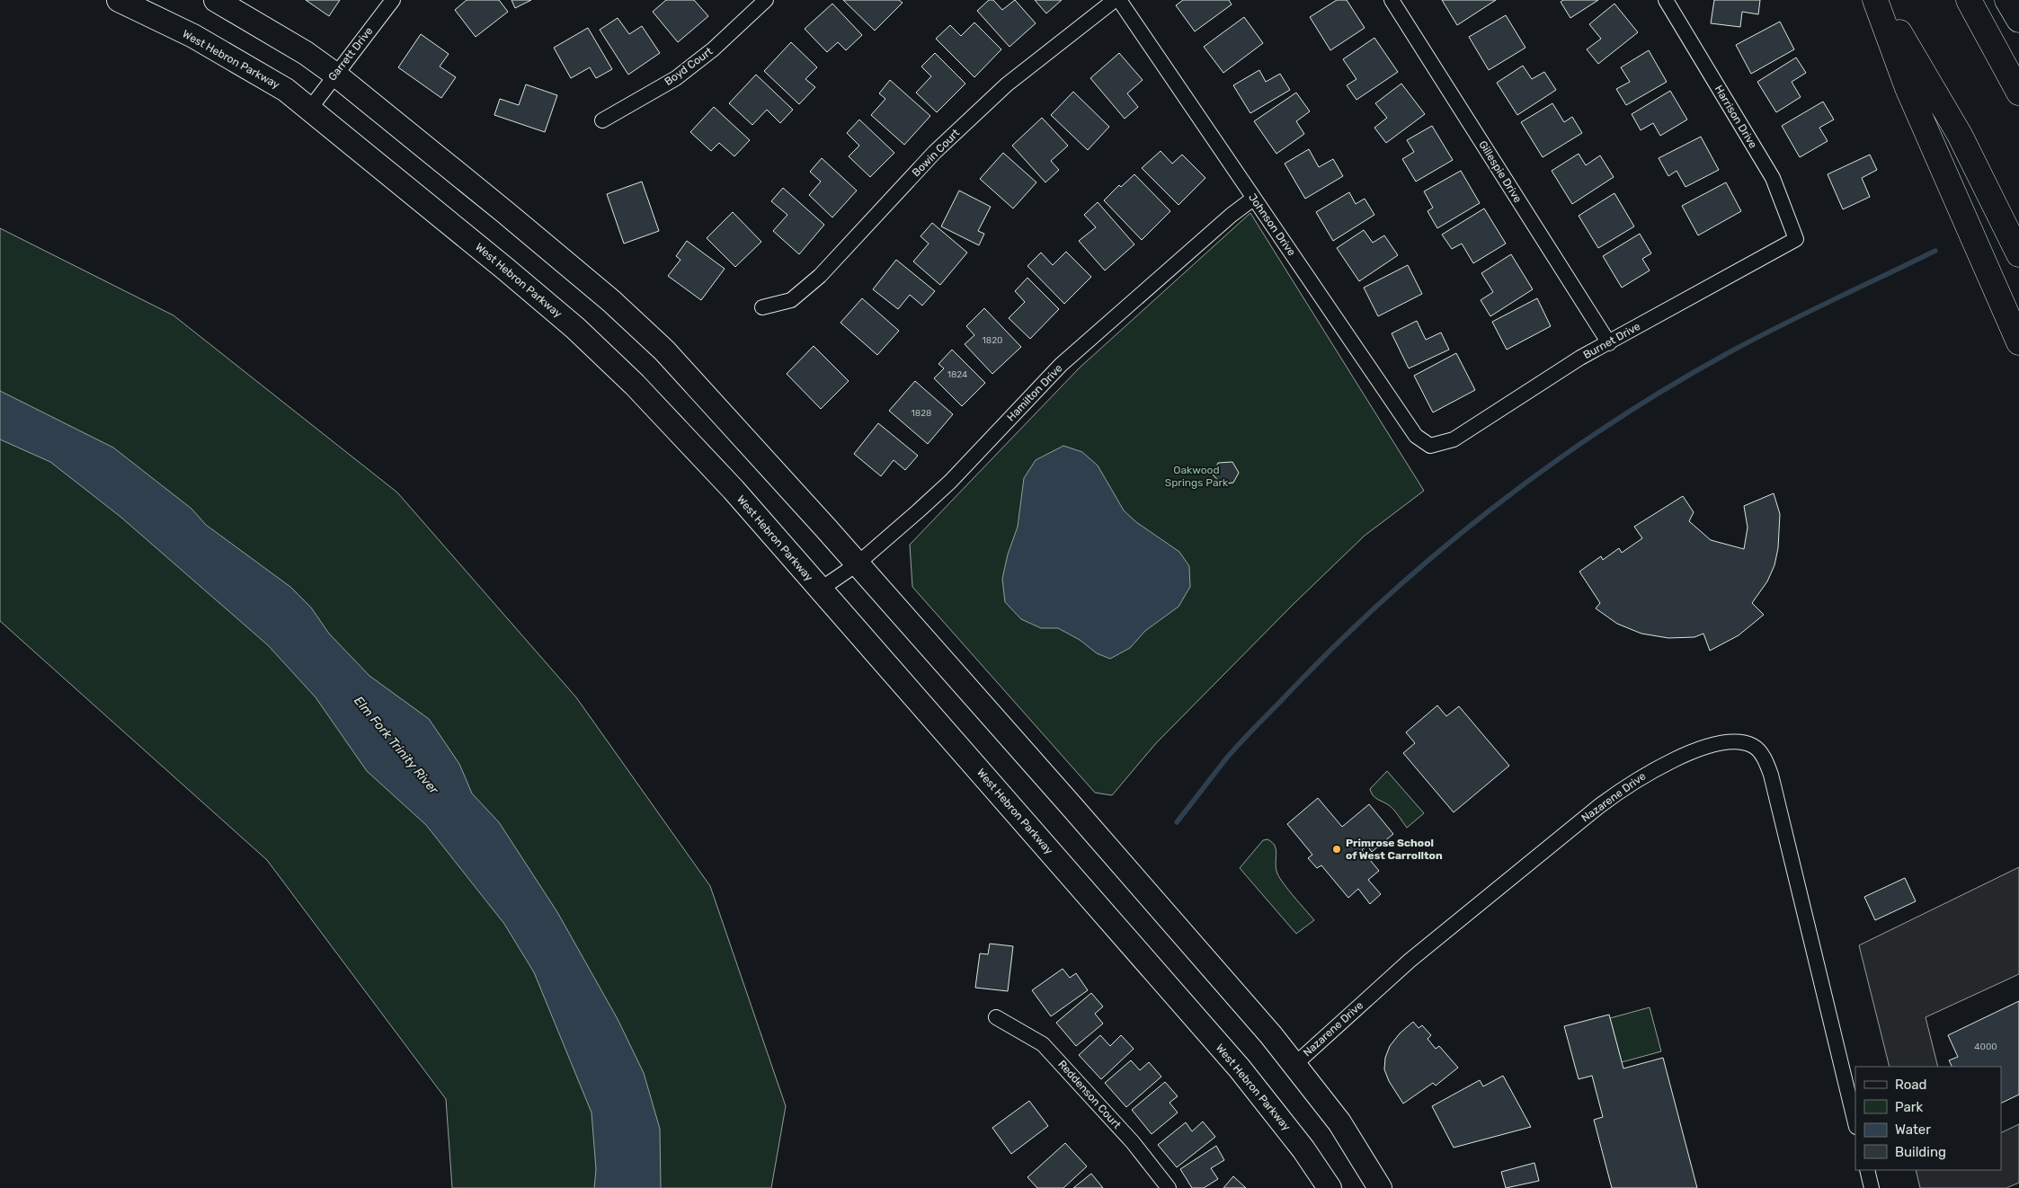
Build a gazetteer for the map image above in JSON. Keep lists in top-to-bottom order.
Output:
{
  "streets": {
    "main road": ["West Hebron Parkway"],
    "street": [
      "Garrett Drive",
      "Boyd Court",
      "Harrison Drive",
      "Bowin Court",
      "Gillespie Drive",
      "Johnson Drive",
      "Burnet Drive",
      "Hamilton Drive",
      "Nazarene Drive",
      "Reddenson Court"
    ]
  },
  "crossings": [
    ["Garrett Drive", "West Hebron Parkway"],
    ["West Hebron Parkway", "Hamilton Drive"],
    ["Harrison Drive", "Burnet Drive"],
    ["Gillespie Drive", "Burnet Drive"],
    ["Johnson Drive", "Burnet Drive"],
    ["Johnson Drive", "Hamilton Drive"]
  ],
  "water": ["Elm Fork Trinity River"],
  "parks": ["Oakwood Springs Park"],
  "places": ["Primrose School of West Carrollton"],
  "house_numbers": [
    "1820",
    "1824",
    "1828",
    "4000"
  ],
  "legend": [
    "Road",
    "Park",
    "Water",
    "Building"
  ]
}
